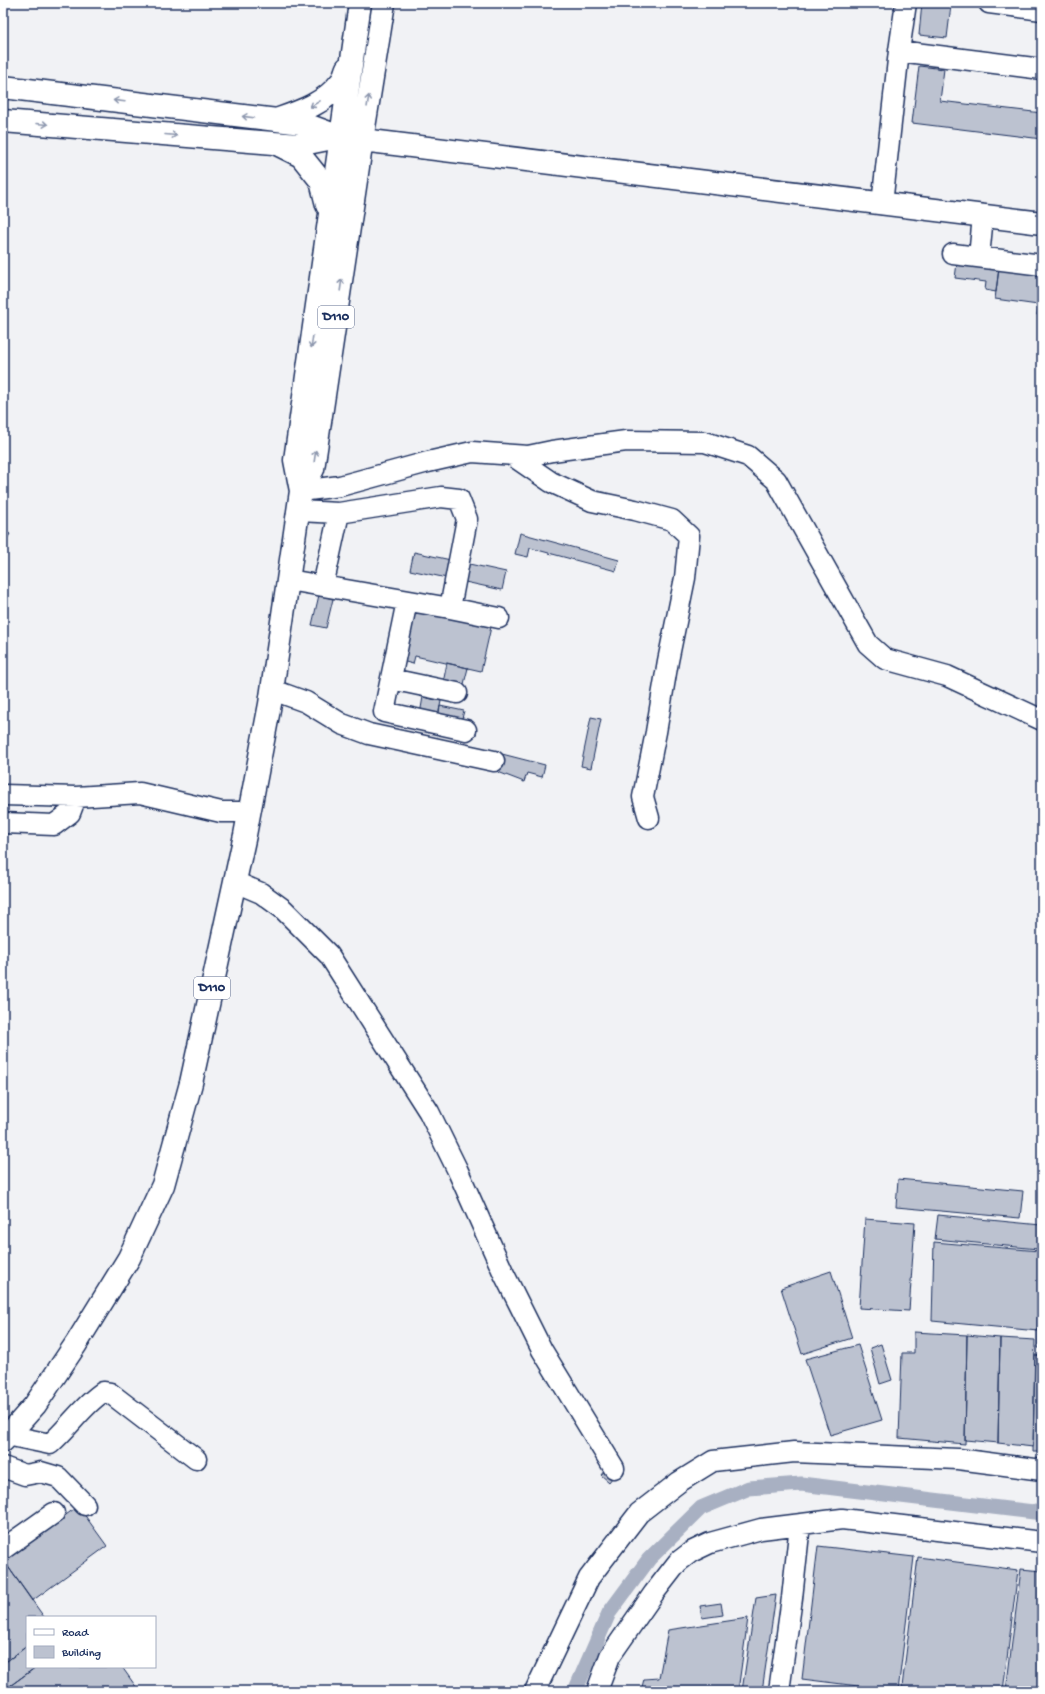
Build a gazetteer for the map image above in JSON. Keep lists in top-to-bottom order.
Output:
{
  "streets": {
    "main road": ["D110"]
  },
  "legend": ["Road", "Building"]
}
